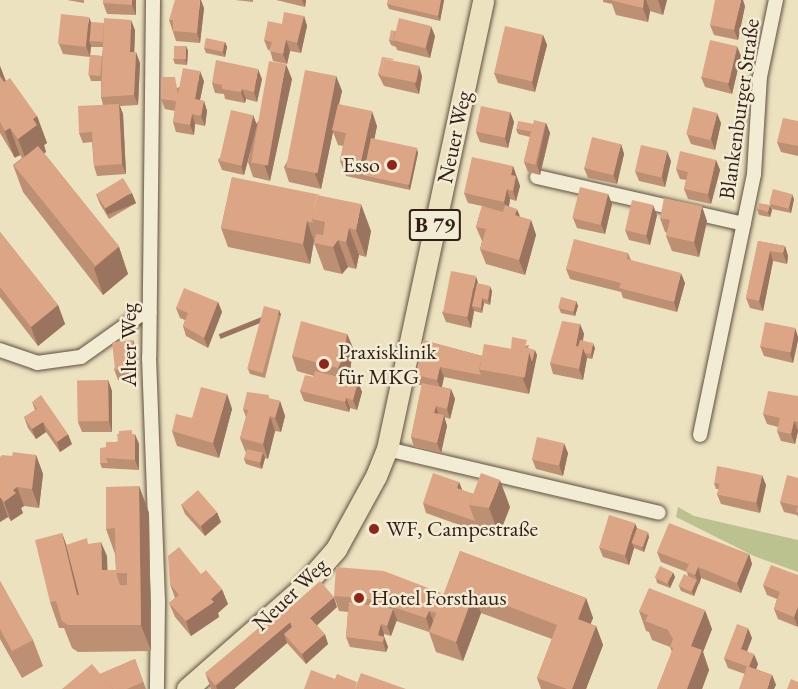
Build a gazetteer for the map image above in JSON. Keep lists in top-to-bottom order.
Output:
{
  "streets": {
    "main road": ["Neuer Weg", "B 79"],
    "street": ["Blankenburger Straße", "Alter Weg"]
  },
  "places": [
    "Esso",
    "Praxisklinik für MKG",
    "WF, Campestraße",
    "Hotel Forsthaus"
  ]
}
